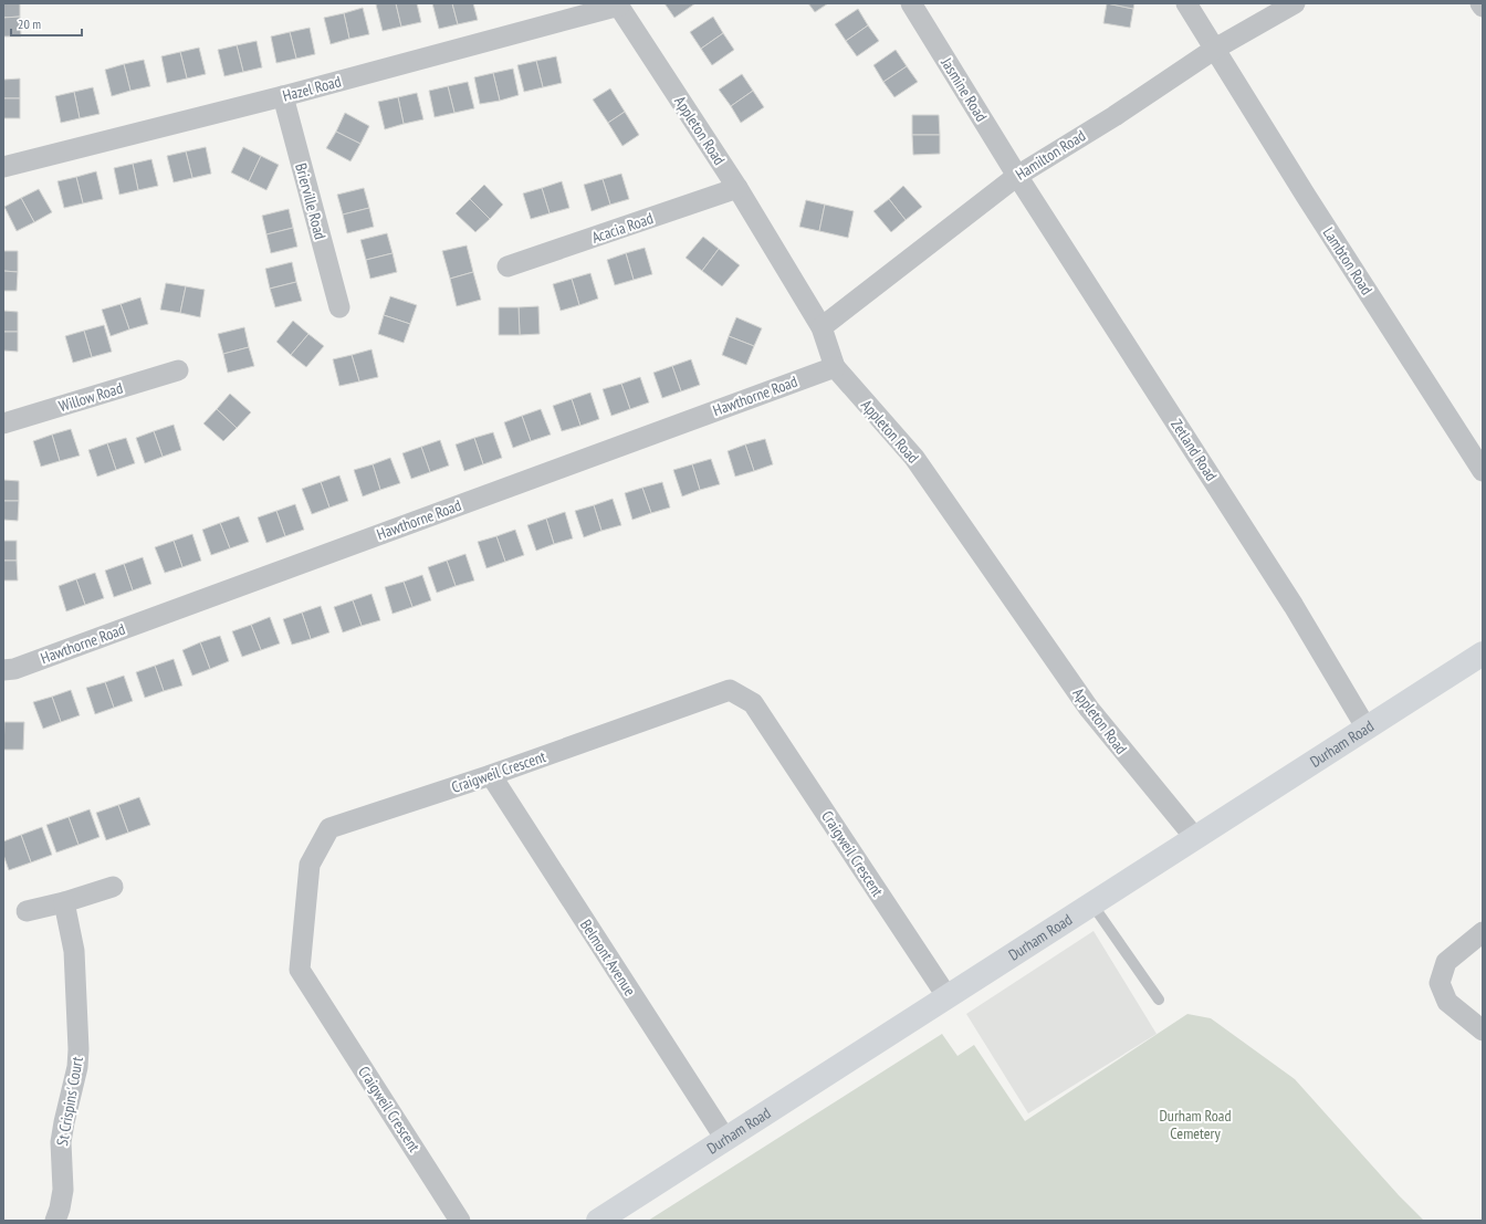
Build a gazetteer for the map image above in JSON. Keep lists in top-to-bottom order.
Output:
{
  "streets": {
    "street": [
      "Hazel Road",
      "Jasmine Road",
      "Appleton Road",
      "Hamilton Road",
      "Brierville Road",
      "Acacia Road",
      "Lambton Road",
      "Hawthorne Road",
      "Willow Road",
      "Zetland Road",
      "Durham Road",
      "Craigweil Crescent",
      "Belmont Avenue",
      "St Crispins' Court"
    ]
  },
  "crossings": [
    ["Hazel Road", "Appleton Road"],
    ["Hazel Road", "Brierville Road"],
    ["Jasmine Road", "Hamilton Road"],
    ["Jasmine Road", "Zetland Road"],
    ["Appleton Road", "Hamilton Road"],
    ["Appleton Road", "Acacia Road"],
    ["Appleton Road", "Hawthorne Road"],
    ["Appleton Road", "Durham Road"],
    ["Hamilton Road", "Lambton Road"],
    ["Hamilton Road", "Zetland Road"],
    ["Zetland Road", "Durham Road"],
    ["Durham Road", "Craigweil Crescent"],
    ["Durham Road", "Belmont Avenue"],
    ["Craigweil Crescent", "Belmont Avenue"]
  ],
  "parks": ["Durham Road Cemetery"],
  "scale_bar": "20 m"
}
